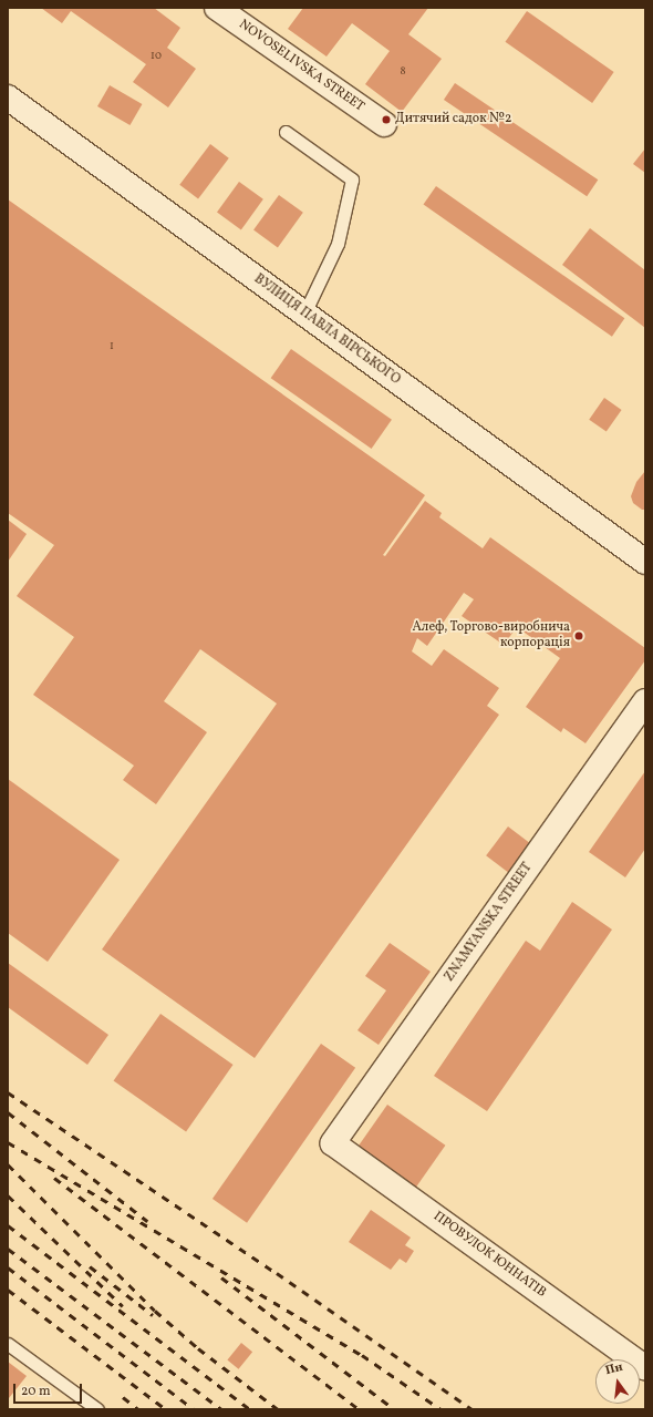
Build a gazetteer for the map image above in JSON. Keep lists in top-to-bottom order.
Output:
{
  "streets": {
    "street": [
      "NOVOSELIVSKA STREET",
      "ВУЛИЦЯ ПАВЛА ВІРСЬКОГО",
      "ZNAMYANSKA STREET",
      "ПРОВУЛОК ЮННАТІВ"
    ]
  },
  "crossings": [
    ["ZNAMYANSKA STREET", "ПРОВУЛОК ЮННАТІВ"]
  ],
  "places": ["Дитячий садок №2", "Алеф, Торгово-виробнича корпорація"],
  "house_numbers": ["10", "8", "1"],
  "scale_bar": "20 m",
  "north": "top"
}
